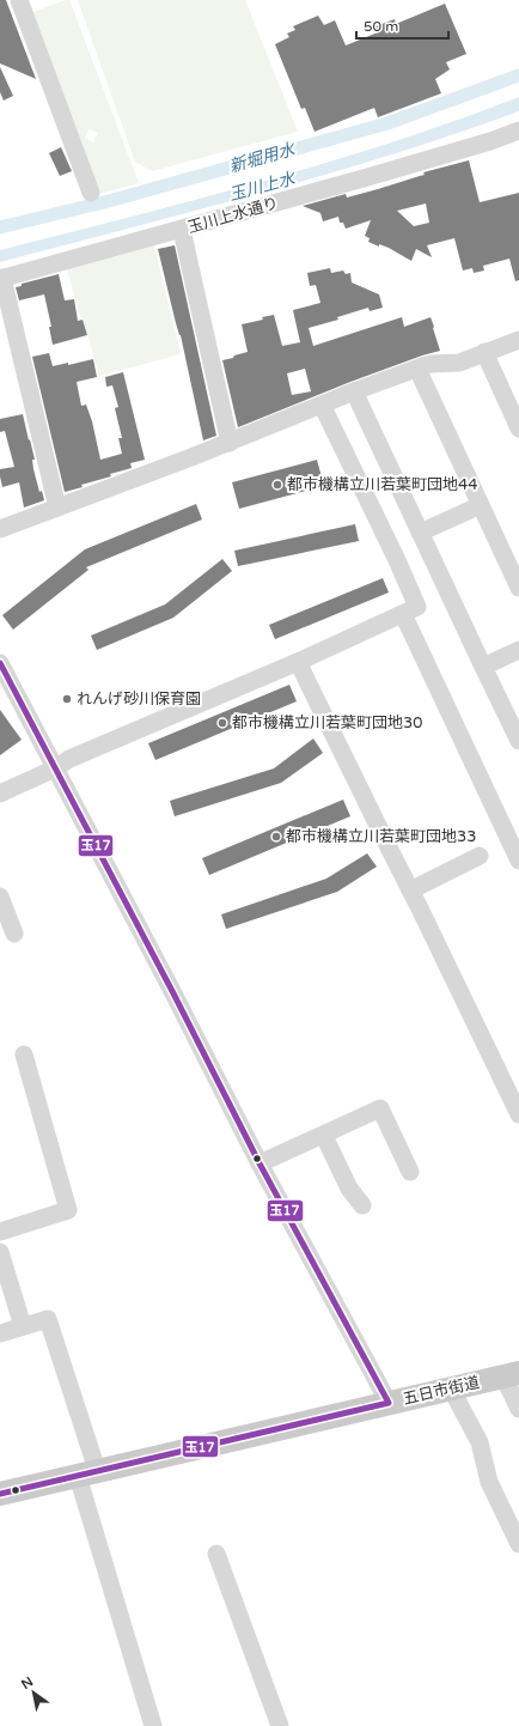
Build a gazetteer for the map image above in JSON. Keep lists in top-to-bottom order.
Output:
{
  "streets": {
    "main road": ["五日市街道"],
    "street": ["玉川上水通り"]
  },
  "water": ["新堀用水", "玉川上水"],
  "places": [
    "都市機構立川若葉町団地44",
    "れんげ砂川保育園",
    "都市機構立川若葉町団地30",
    "都市機構立川若葉町団地33"
  ],
  "lines": ["transit line 玉17"],
  "scale_bar": "50 m",
  "north": "top left"
}
